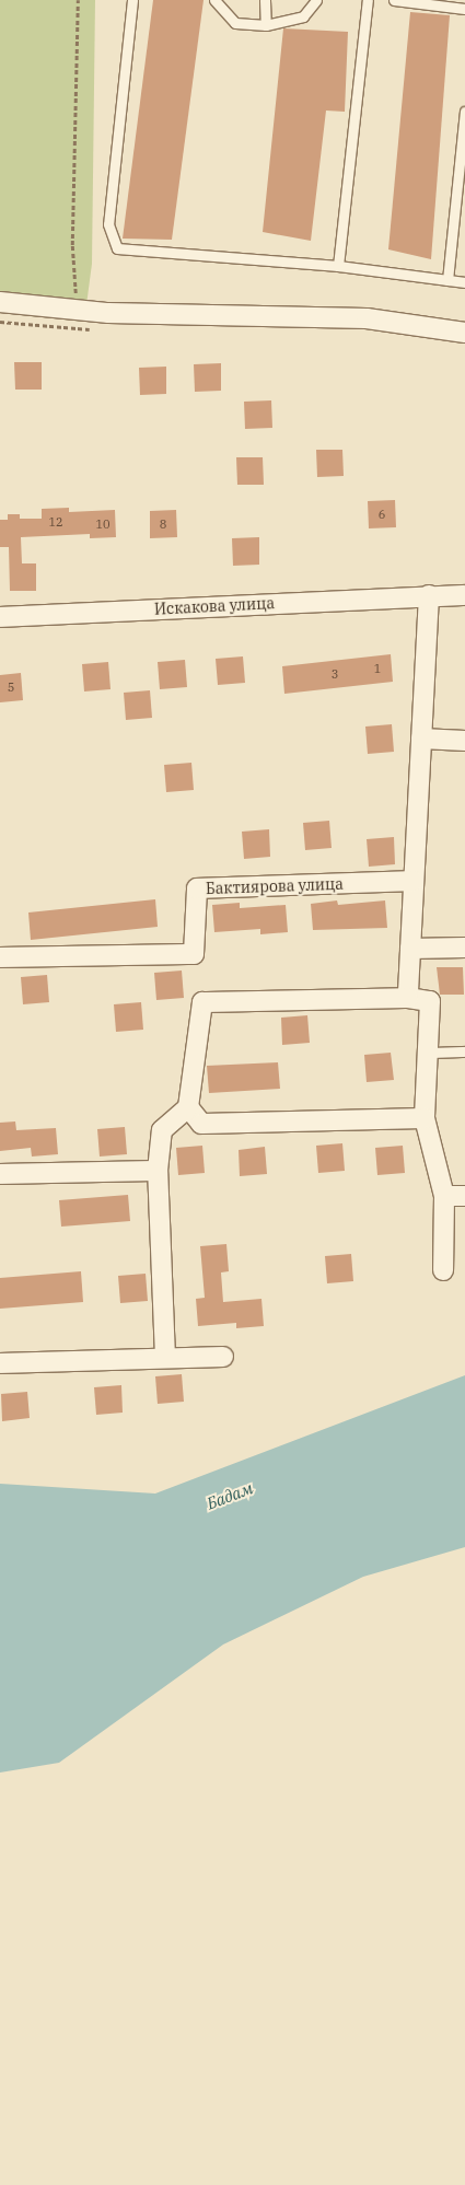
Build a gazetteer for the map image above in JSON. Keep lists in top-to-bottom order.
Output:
{
  "streets": {
    "street": ["Искакова улица", "Бактиярова улица"]
  },
  "water": ["Бадам"],
  "house_numbers": [
    "6",
    "12",
    "10",
    "8",
    "1",
    "3",
    "5"
  ]
}
